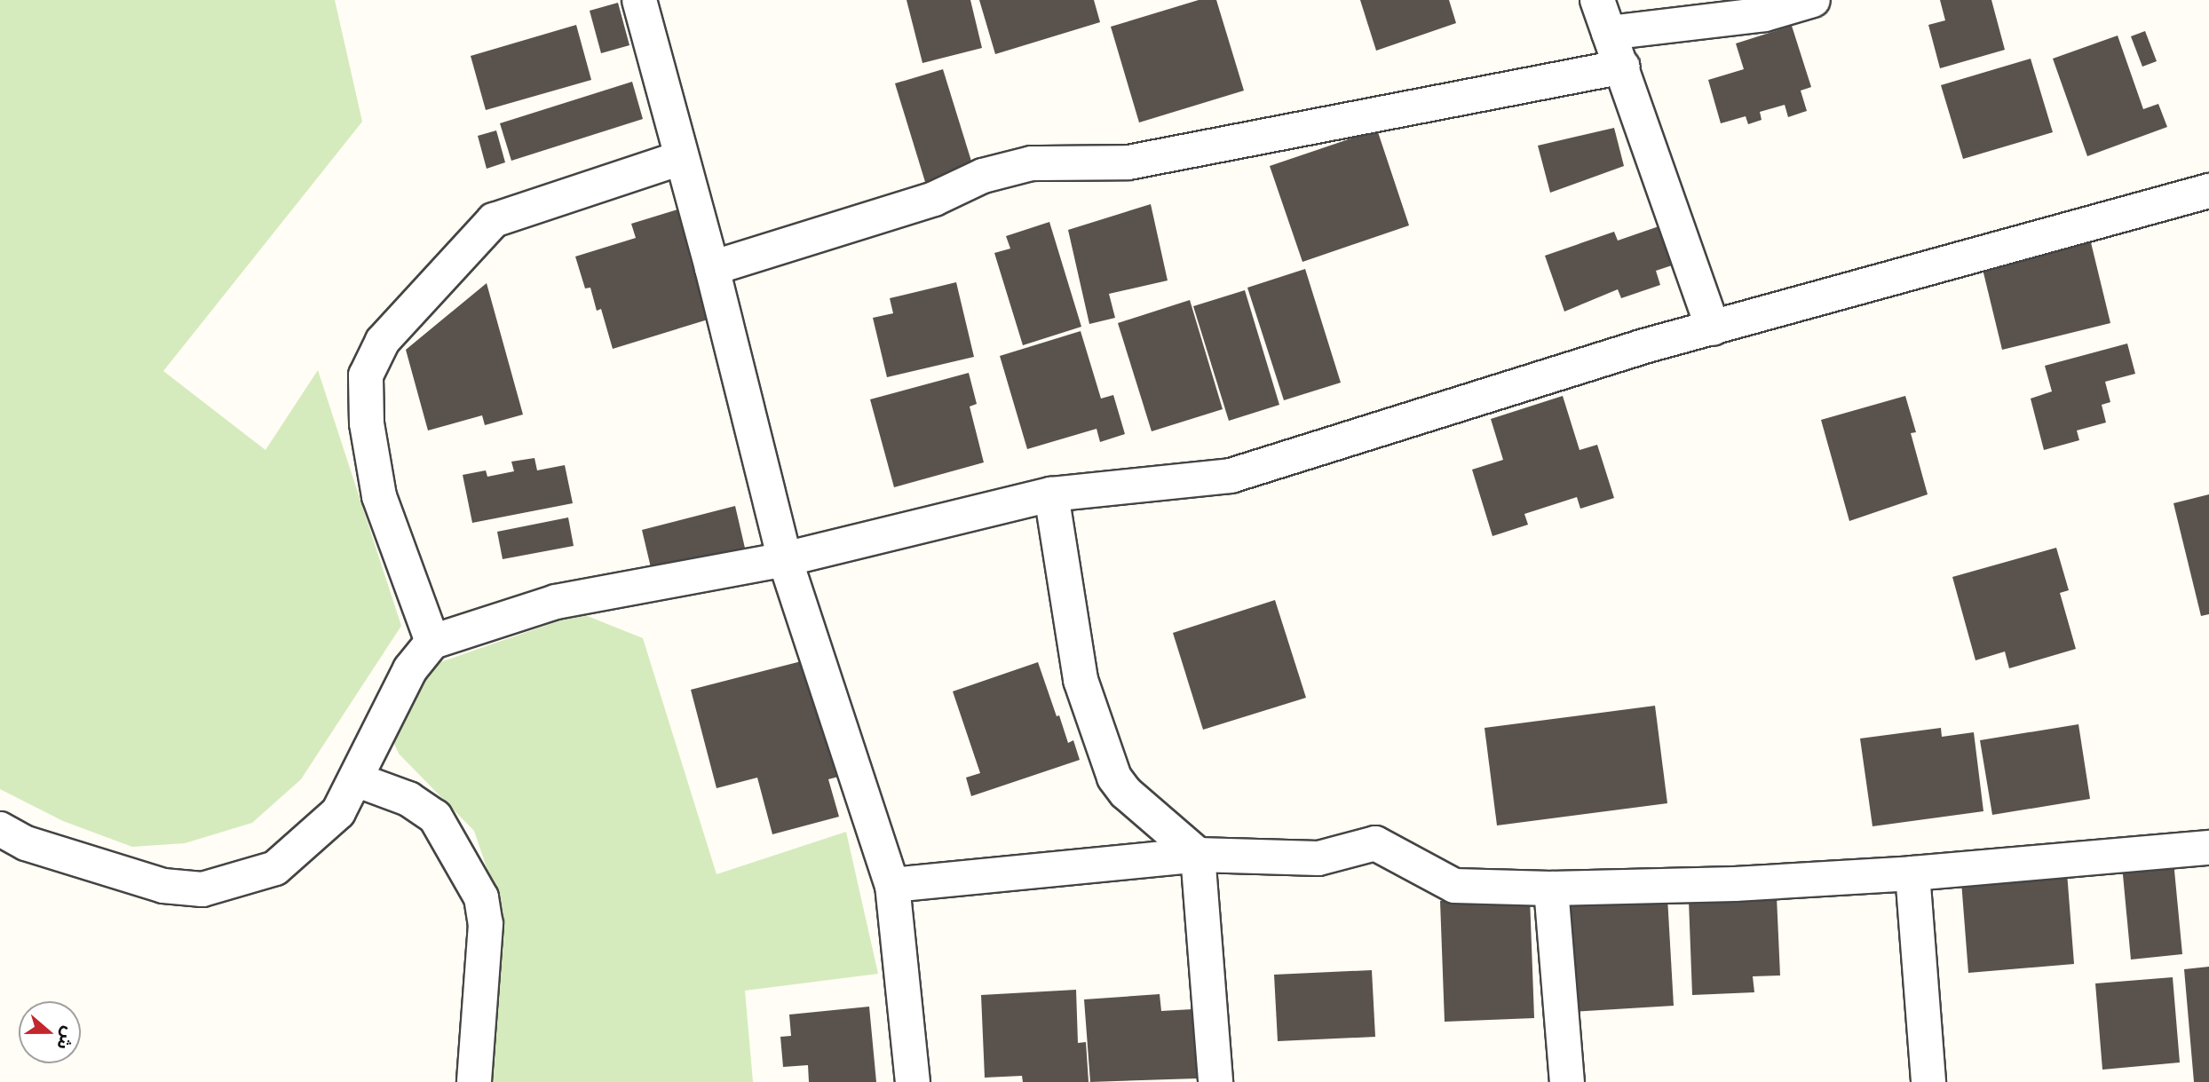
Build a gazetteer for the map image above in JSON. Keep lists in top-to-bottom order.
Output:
{
  "north": "right"
}
